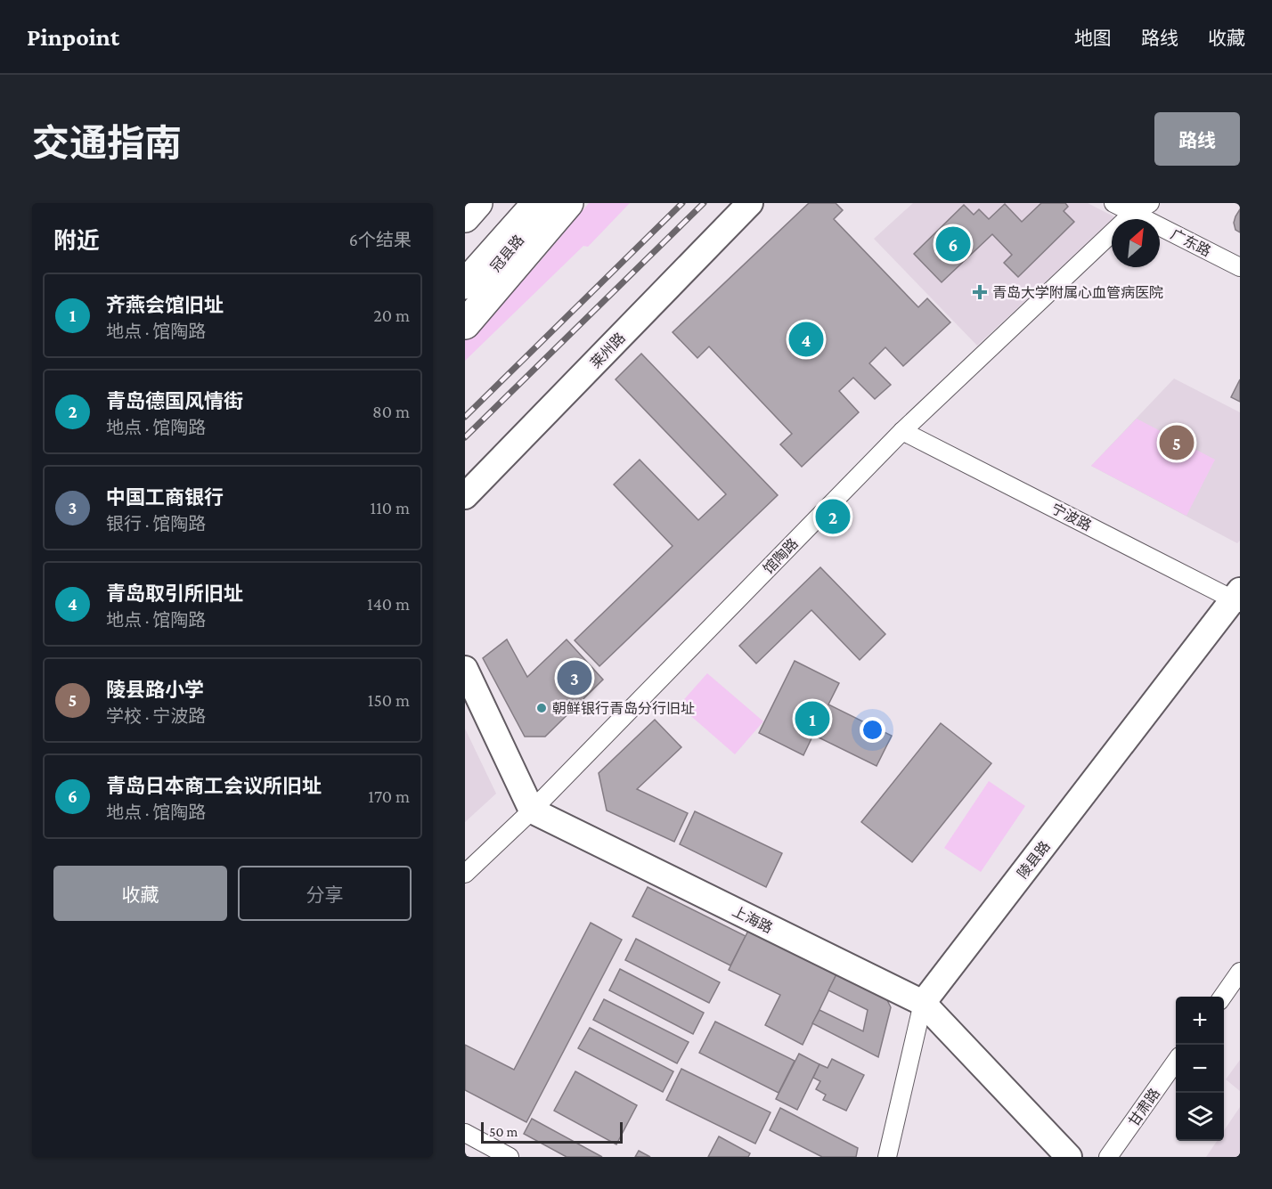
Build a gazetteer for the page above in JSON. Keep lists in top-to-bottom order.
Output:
{
  "streets": {
    "street": [
      "广东路",
      "冠县路",
      "莱州路",
      "宁波路",
      "馆陶路",
      "陵县路",
      "上海路",
      "甘肃路"
    ]
  },
  "crossings": [
    ["广东路", "馆陶路"],
    ["宁波路", "馆陶路"],
    ["宁波路", "陵县路"],
    ["馆陶路", "上海路"],
    ["陵县路", "上海路"]
  ],
  "places": {
    "health": ["青岛大学附属心血管病医院"],
    "other": ["朝鲜银行青岛分行旧址"]
  },
  "scale_bar": "50 m",
  "north": "top right",
  "page": {
    "header": "Pinpoint",
    "nav": ["地图", "路线", "收藏"],
    "title": "交通指南",
    "buttons": [
      "路线",
      ["收藏", "分享"]
    ],
    "heading": ["附近", "6个结果"],
    "pins": [
      "6",
      "4",
      "5",
      "2",
      "3",
      "1"
    ],
    "list": [
      {
        "mark": "1",
        "name": "齐燕会馆旧址",
        "note": "地点 · 馆陶路",
        "value": "20 m"
      },
      {
        "mark": "2",
        "name": "青岛德国风情街",
        "note": "地点 · 馆陶路",
        "value": "80 m"
      },
      {
        "mark": "3",
        "name": "中国工商银行",
        "note": "银行 · 馆陶路",
        "value": "110 m"
      },
      {
        "mark": "4",
        "name": "青岛取引所旧址",
        "note": "地点 · 馆陶路",
        "value": "140 m"
      },
      {
        "mark": "5",
        "name": "陵县路小学",
        "note": "学校 · 宁波路",
        "value": "150 m"
      },
      {
        "mark": "6",
        "name": "青岛日本商工会议所旧址",
        "note": "地点 · 馆陶路",
        "value": "170 m"
      }
    ],
    "map_buttons": ["+", "−"],
    "scale": "50 m"
  }
}
